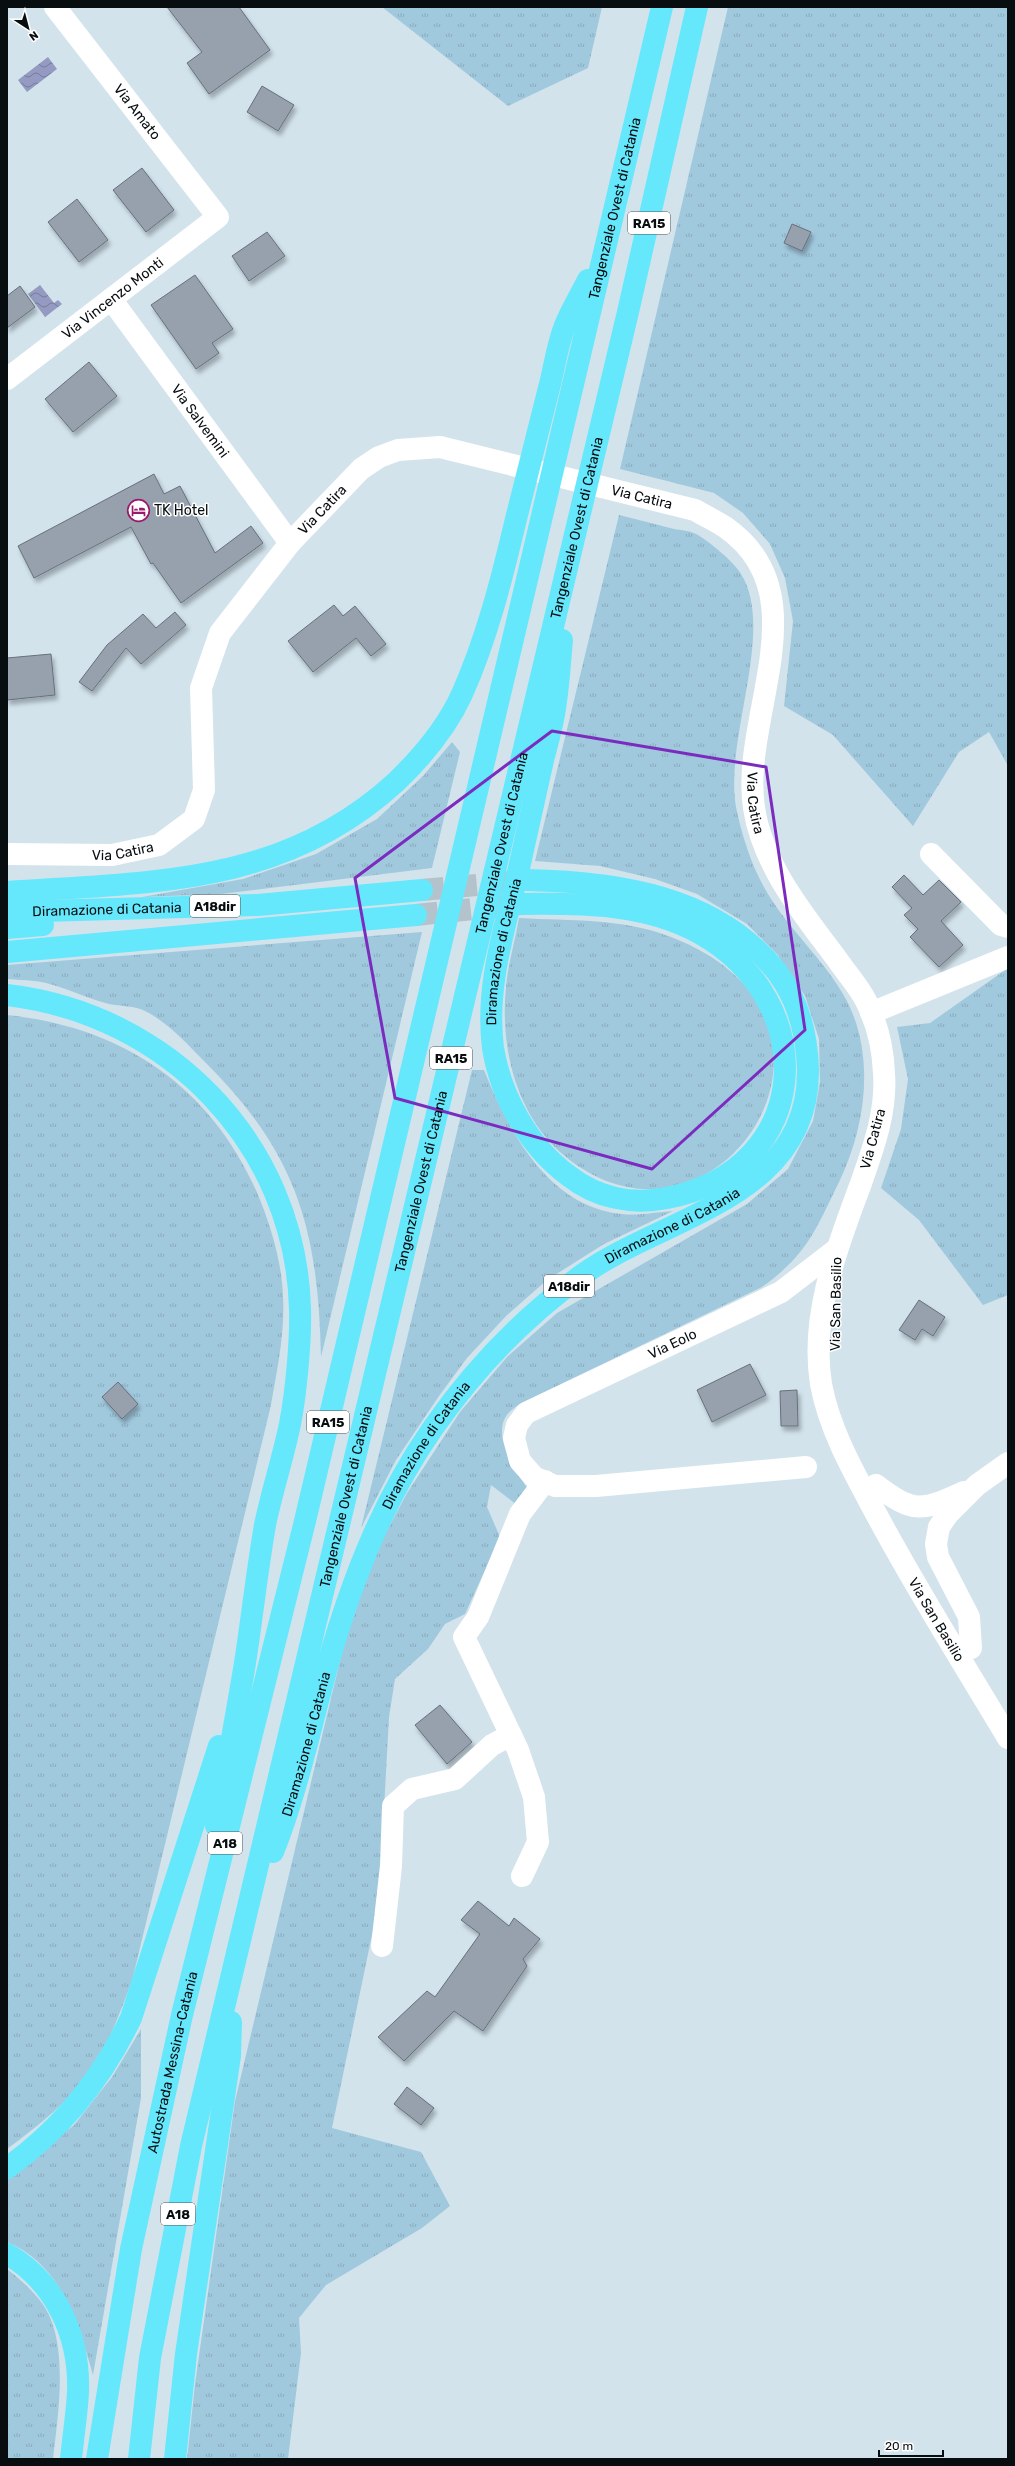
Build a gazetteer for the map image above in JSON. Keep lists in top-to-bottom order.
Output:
{
  "streets": {
    "highway": [
      "Tangenziale Ovest di Catania",
      "RA15",
      "A18dir",
      "Diramazione di Catania",
      "A18",
      "Autostrada Messina-Catania"
    ],
    "street": [
      "Via Amato",
      "Via Vincenzo Monti",
      "Via Salvemini",
      "Via Catira",
      "Via San Basilio",
      "Via Eolo"
    ]
  },
  "crossings": [
    ["Via Amato", "Via Vincenzo Monti"],
    ["Tangenziale Ovest di Catania", "Diramazione di Catania"],
    ["Tangenziale Ovest di Catania", "A18"],
    ["Tangenziale Ovest di Catania", "Autostrada Messina-Catania"],
    ["Via Vincenzo Monti", "Via Salvemini"],
    ["Via Salvemini", "Via Catira"],
    ["Via Catira", "Via San Basilio"],
    ["Via Catira", "Via Eolo"],
    ["Diramazione di Catania", "A18"],
    ["Via San Basilio", "Via Eolo"]
  ],
  "places": {
    "hotel": ["TK Hotel"]
  },
  "scale_bar": "20 m",
  "north": "bottom right"
}
